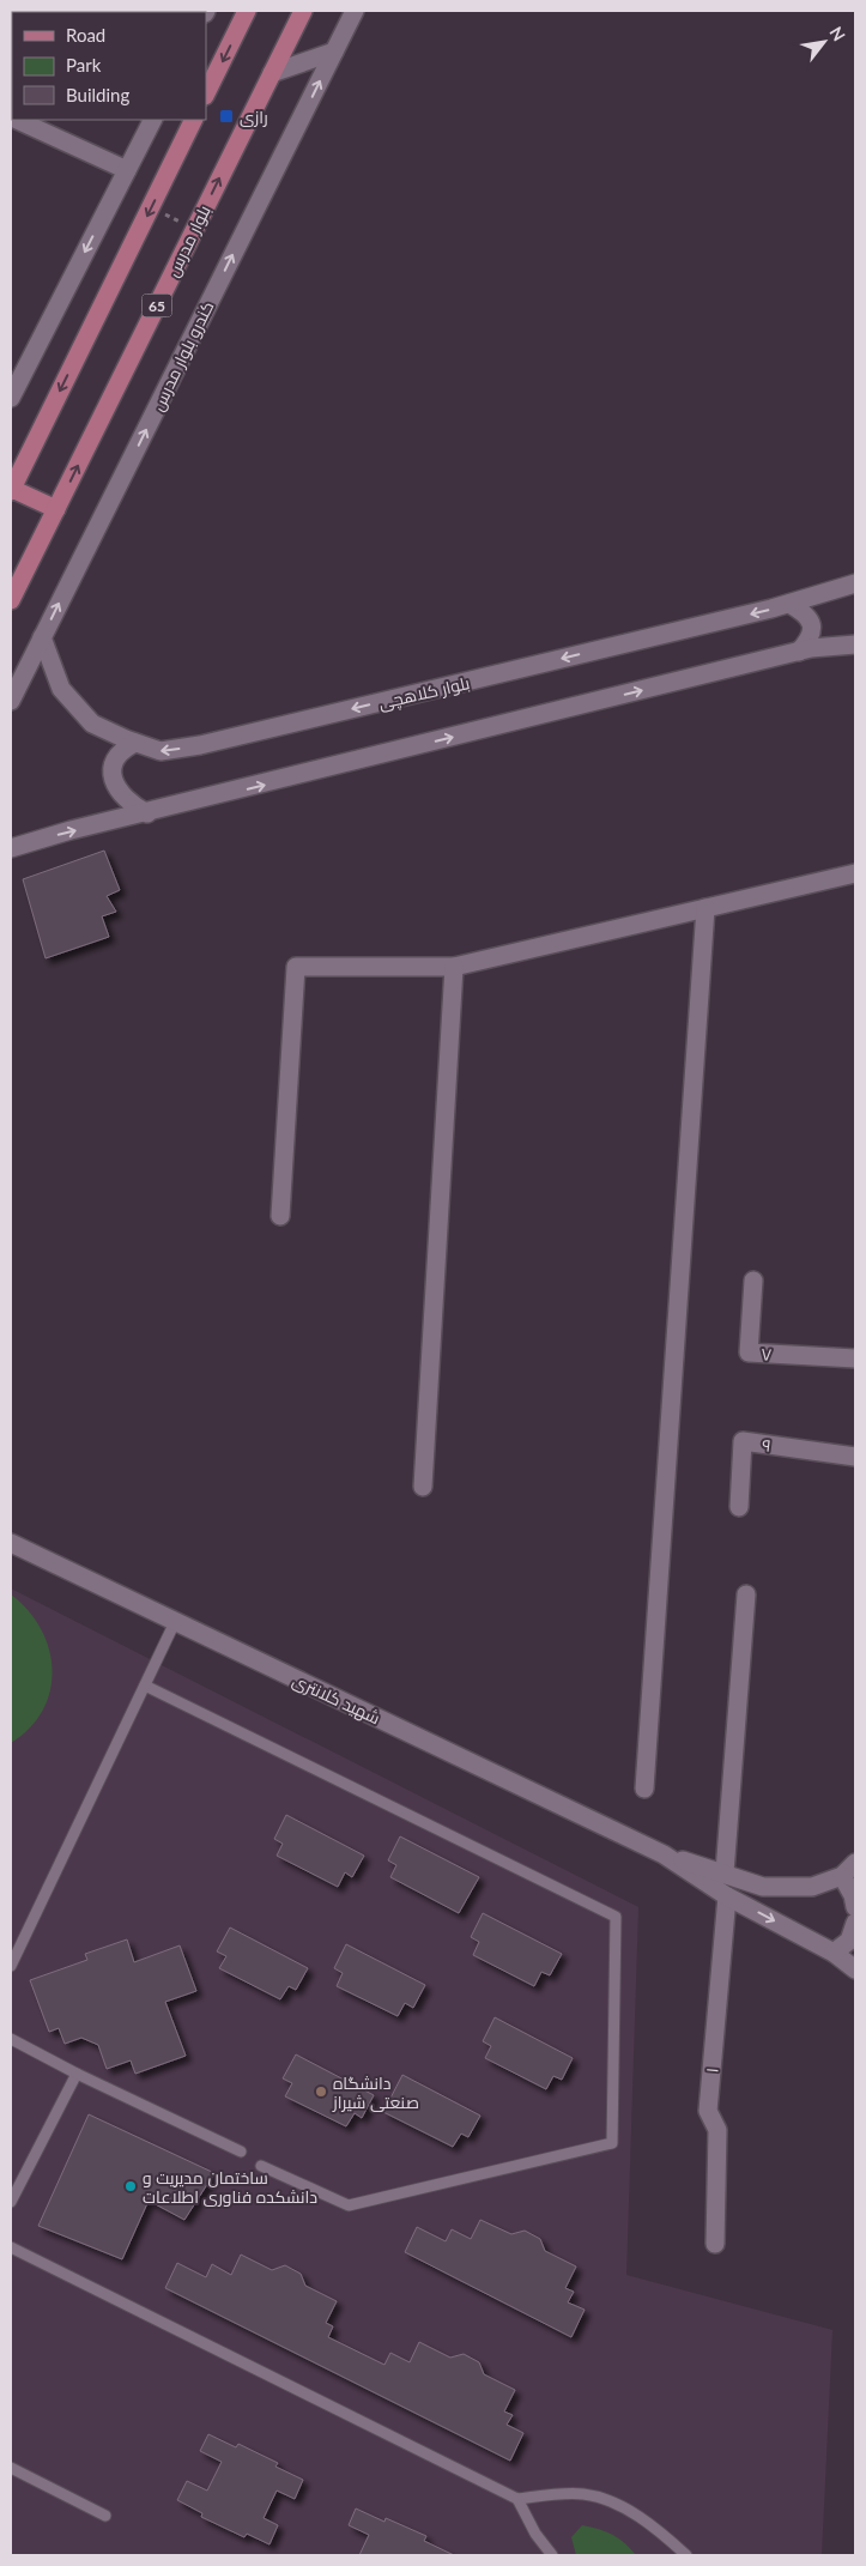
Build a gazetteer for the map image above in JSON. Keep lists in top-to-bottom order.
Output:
{
  "streets": {
    "main road": ["بلوار مدرس", "65"],
    "street": [
      "کندرو بلوار مدرس",
      "بلوار کلاهچی",
      "۷",
      "۹",
      "شهید کلانتری",
      "۱"
    ]
  },
  "crossings": [
    ["کندرو بلوار مدرس", "بلوار کلاهچی"]
  ],
  "places": {
    "transit": ["رازی"],
    "other": ["دانشگاه صنعتی شیراز", "ساختمان مدیریت و دانشکده فناوری اطلاعات"]
  },
  "legend": ["Road", "Park", "Building"],
  "north": "top right"
}
